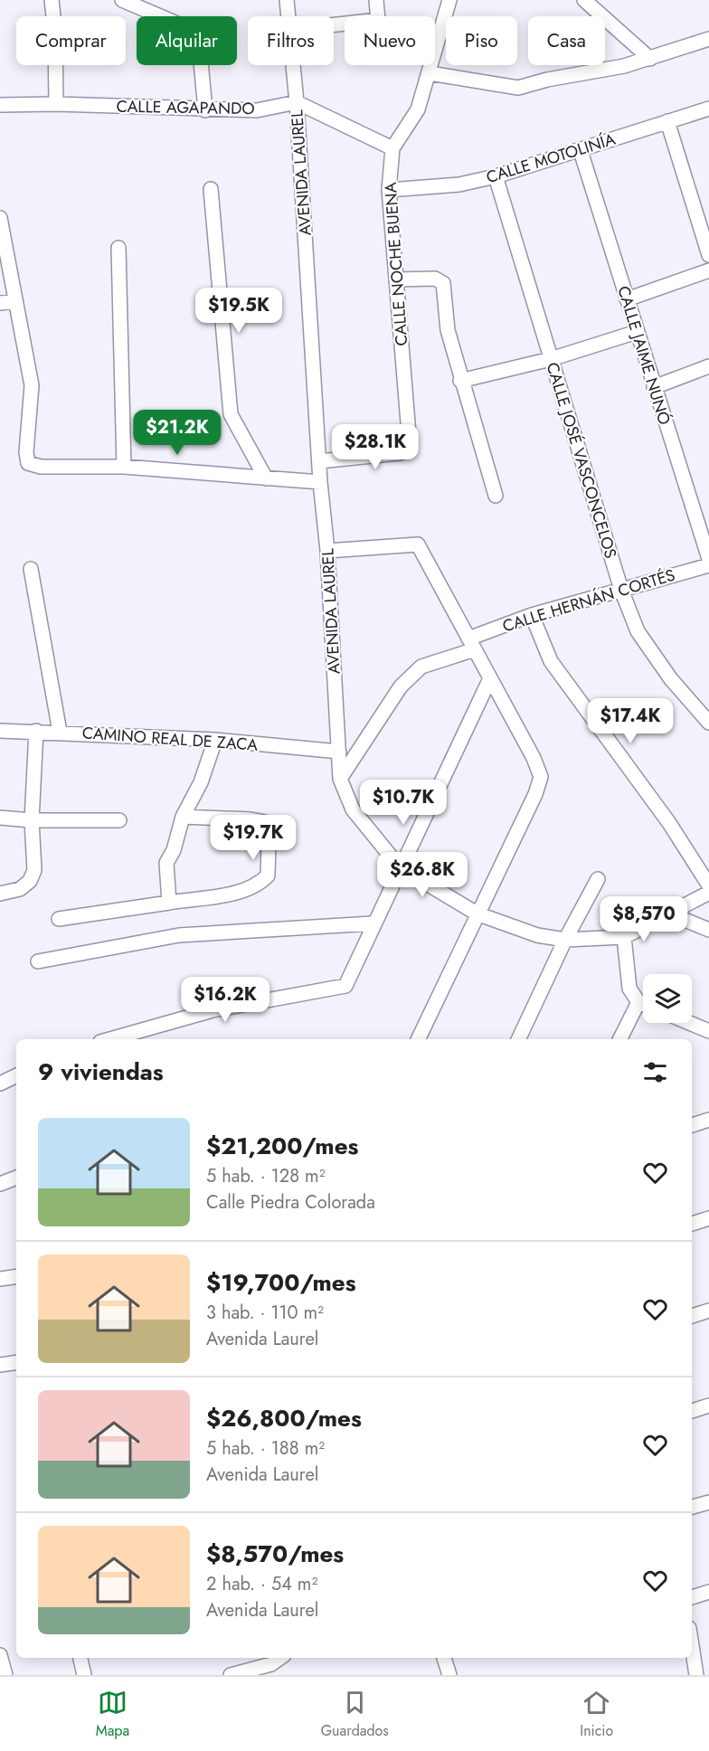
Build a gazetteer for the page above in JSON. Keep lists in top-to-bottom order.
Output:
{
  "streets": {
    "street": [
      "CALLE AGAPANDO",
      "CALLE MOTOLINÍA",
      "AVENIDA LAUREL",
      "CALLE NOCHE BUENA",
      "CALLE JAIME NUNÓ",
      "CALLE JOSÉ VASCONCELOS",
      "CALLE HERNÁN CORTÉS",
      "CAMINO REAL DE ZACA"
    ]
  },
  "crossings": [
    ["CALLE AGAPANDO", "AVENIDA LAUREL"],
    ["CALLE MOTOLINÍA", "CALLE NOCHE BUENA"],
    ["CALLE MOTOLINÍA", "CALLE JAIME NUNÓ"],
    ["CALLE MOTOLINÍA", "CALLE JOSÉ VASCONCELOS"],
    ["AVENIDA LAUREL", "CALLE NOCHE BUENA"],
    ["AVENIDA LAUREL", "CALLE HERNÁN CORTÉS"],
    ["AVENIDA LAUREL", "CAMINO REAL DE ZACA"],
    ["CALLE JOSÉ VASCONCELOS", "CALLE HERNÁN CORTÉS"]
  ],
  "page": {
    "chip": [
      "Comprar",
      "Alquilar",
      "Filtros",
      "Nuevo",
      "Piso",
      "Casa"
    ],
    "price": [
      "$19.5K",
      "$21.2K",
      "$28.1K",
      "$17.4K",
      "$10.7K",
      "$19.7K",
      "$26.8K",
      "$8,570",
      "$16.2K"
    ],
    "heading": "9 viviendas",
    "list": [
      {
        "name": "$21,200/mes",
        "note": "5 hab. · 128 m² · Calle Piedra Colorada"
      },
      {
        "name": "$19,700/mes",
        "note": "3 hab. · 110 m² · Avenida Laurel"
      },
      {
        "name": "$26,800/mes",
        "note": "5 hab. · 188 m² · Avenida Laurel"
      },
      {
        "name": "$8,570/mes",
        "note": "2 hab. · 54 m² · Avenida Laurel"
      }
    ],
    "tabs": ["Mapa", "Guardados", "Inicio"]
  }
}
